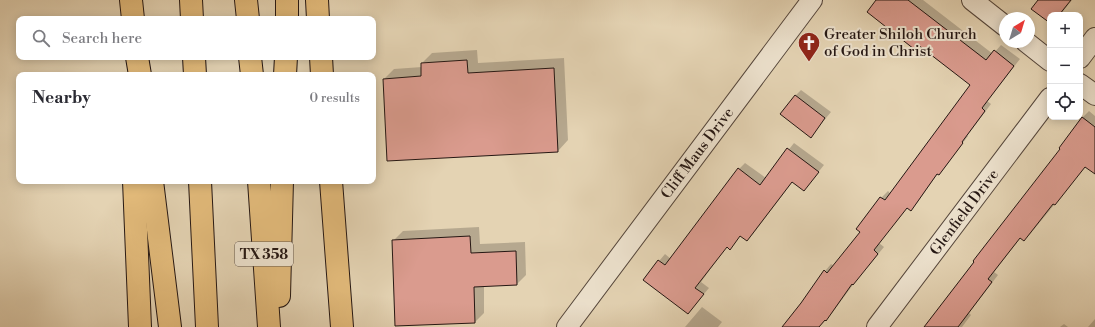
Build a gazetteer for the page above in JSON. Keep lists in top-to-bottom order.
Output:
{
  "streets": {
    "main road": ["TX 358"],
    "street": ["Cliff Maus Drive", "Glenfield Drive"]
  },
  "places": {
    "church": ["Greater Shiloh Church of God in Christ"]
  },
  "north": "top right",
  "page": {
    "map_buttons": ["+", "−"],
    "search": "Search here",
    "heading": ["Nearby", "0 results"]
  }
}
